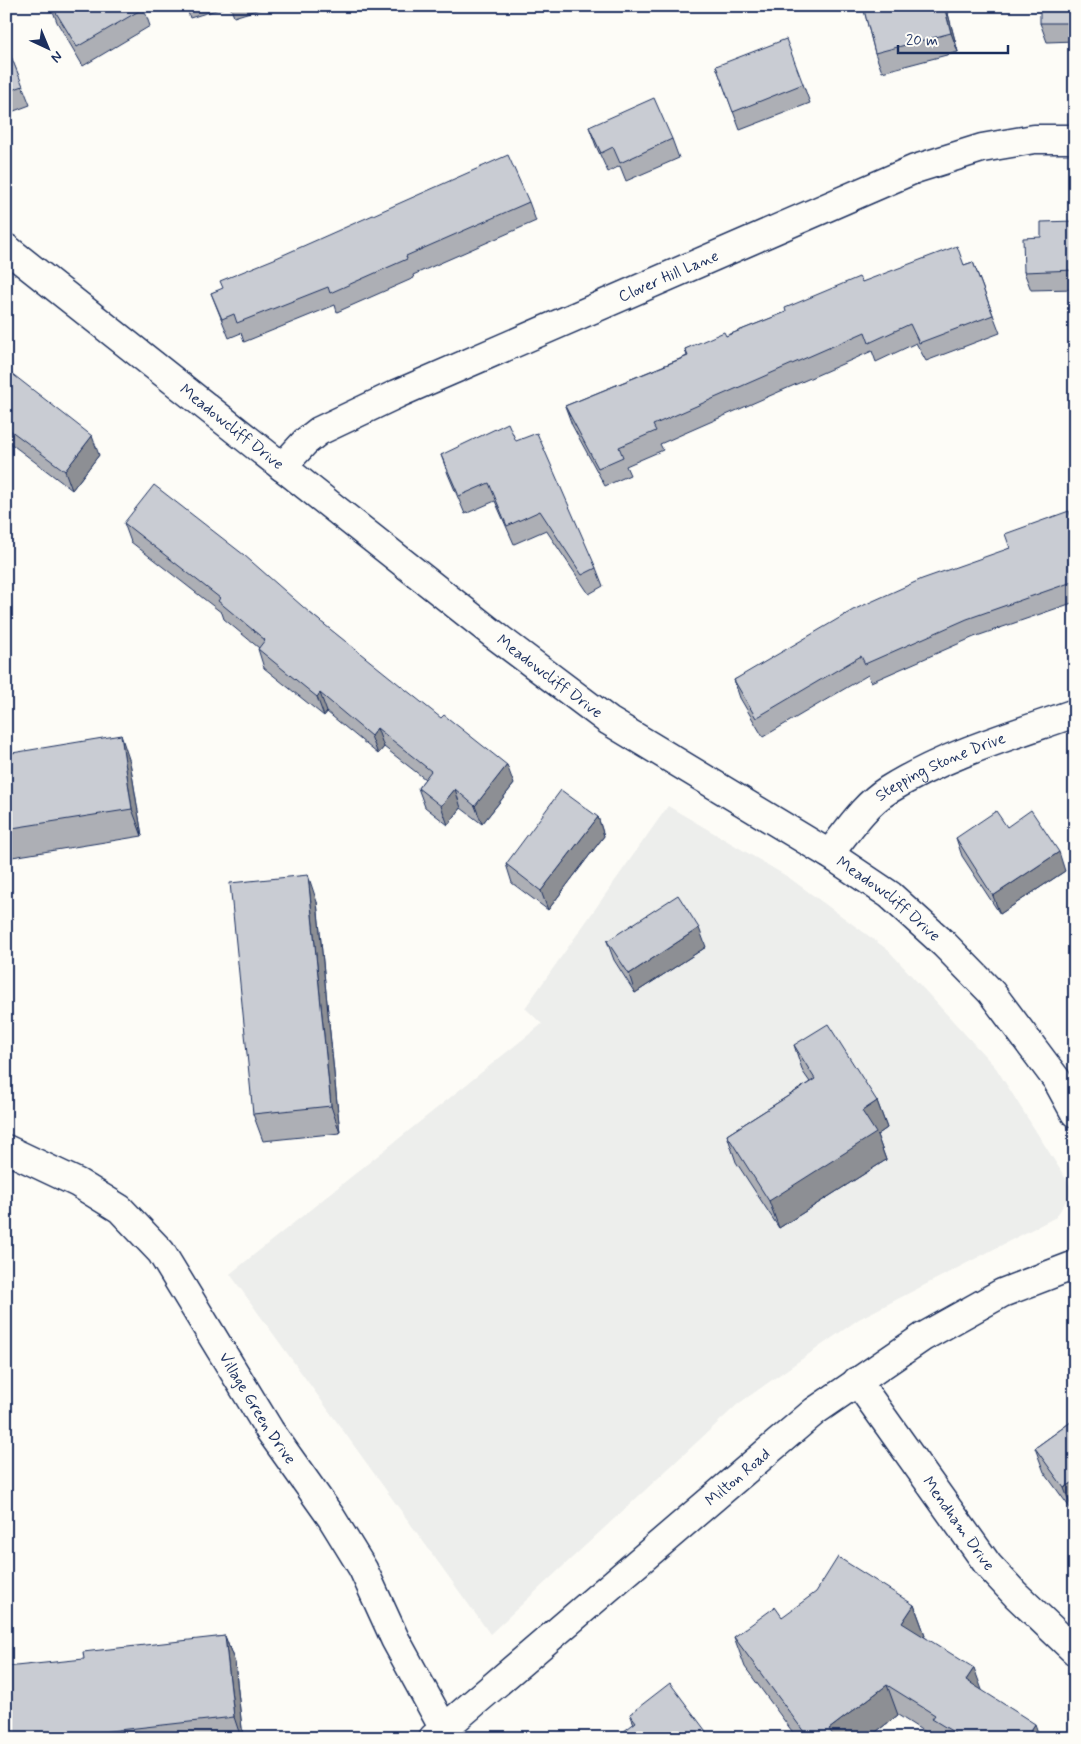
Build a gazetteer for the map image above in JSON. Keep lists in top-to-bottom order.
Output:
{
  "streets": {
    "street": [
      "Clover Hill Lane",
      "Meadowcliff Drive",
      "Stepping Stone Drive",
      "Village Green Drive",
      "Milton Road",
      "Mendham Drive"
    ]
  },
  "crossings": [
    ["Clover Hill Lane", "Meadowcliff Drive"],
    ["Meadowcliff Drive", "Stepping Stone Drive"],
    ["Village Green Drive", "Milton Road"],
    ["Milton Road", "Mendham Drive"]
  ],
  "scale_bar": "20 m",
  "north": "bottom right"
}
